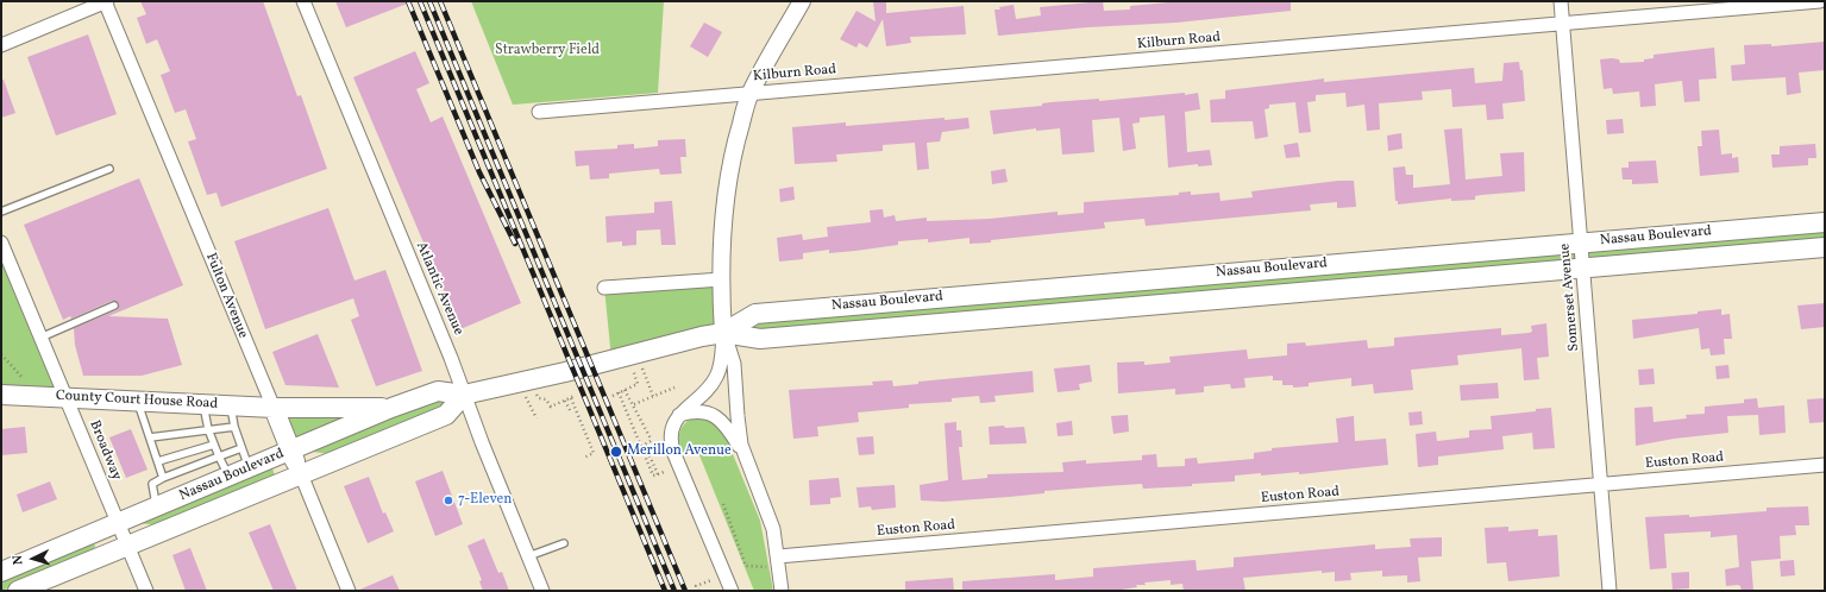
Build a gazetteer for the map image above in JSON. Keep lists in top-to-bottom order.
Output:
{
  "streets": {
    "main road": ["Nassau Boulevard", "Fulton Avenue", "County Court House Road"],
    "street": [
      "Kilburn Road",
      "Atlantic Avenue",
      "Somerset Avenue",
      "Broadway",
      "Euston Road"
    ]
  },
  "crossings": [
    ["Kilburn Road", "Somerset Avenue"],
    ["Nassau Boulevard", "Atlantic Avenue"],
    ["Nassau Boulevard", "Fulton Avenue"],
    ["Nassau Boulevard", "Somerset Avenue"],
    ["Nassau Boulevard", "County Court House Road"],
    ["Nassau Boulevard", "Broadway"],
    ["Fulton Avenue", "County Court House Road"],
    ["Somerset Avenue", "Euston Road"],
    ["County Court House Road", "Broadway"]
  ],
  "parks": ["Strawberry Field"],
  "places": ["Merillon Avenue", "7-Eleven"],
  "north": "left"
}
